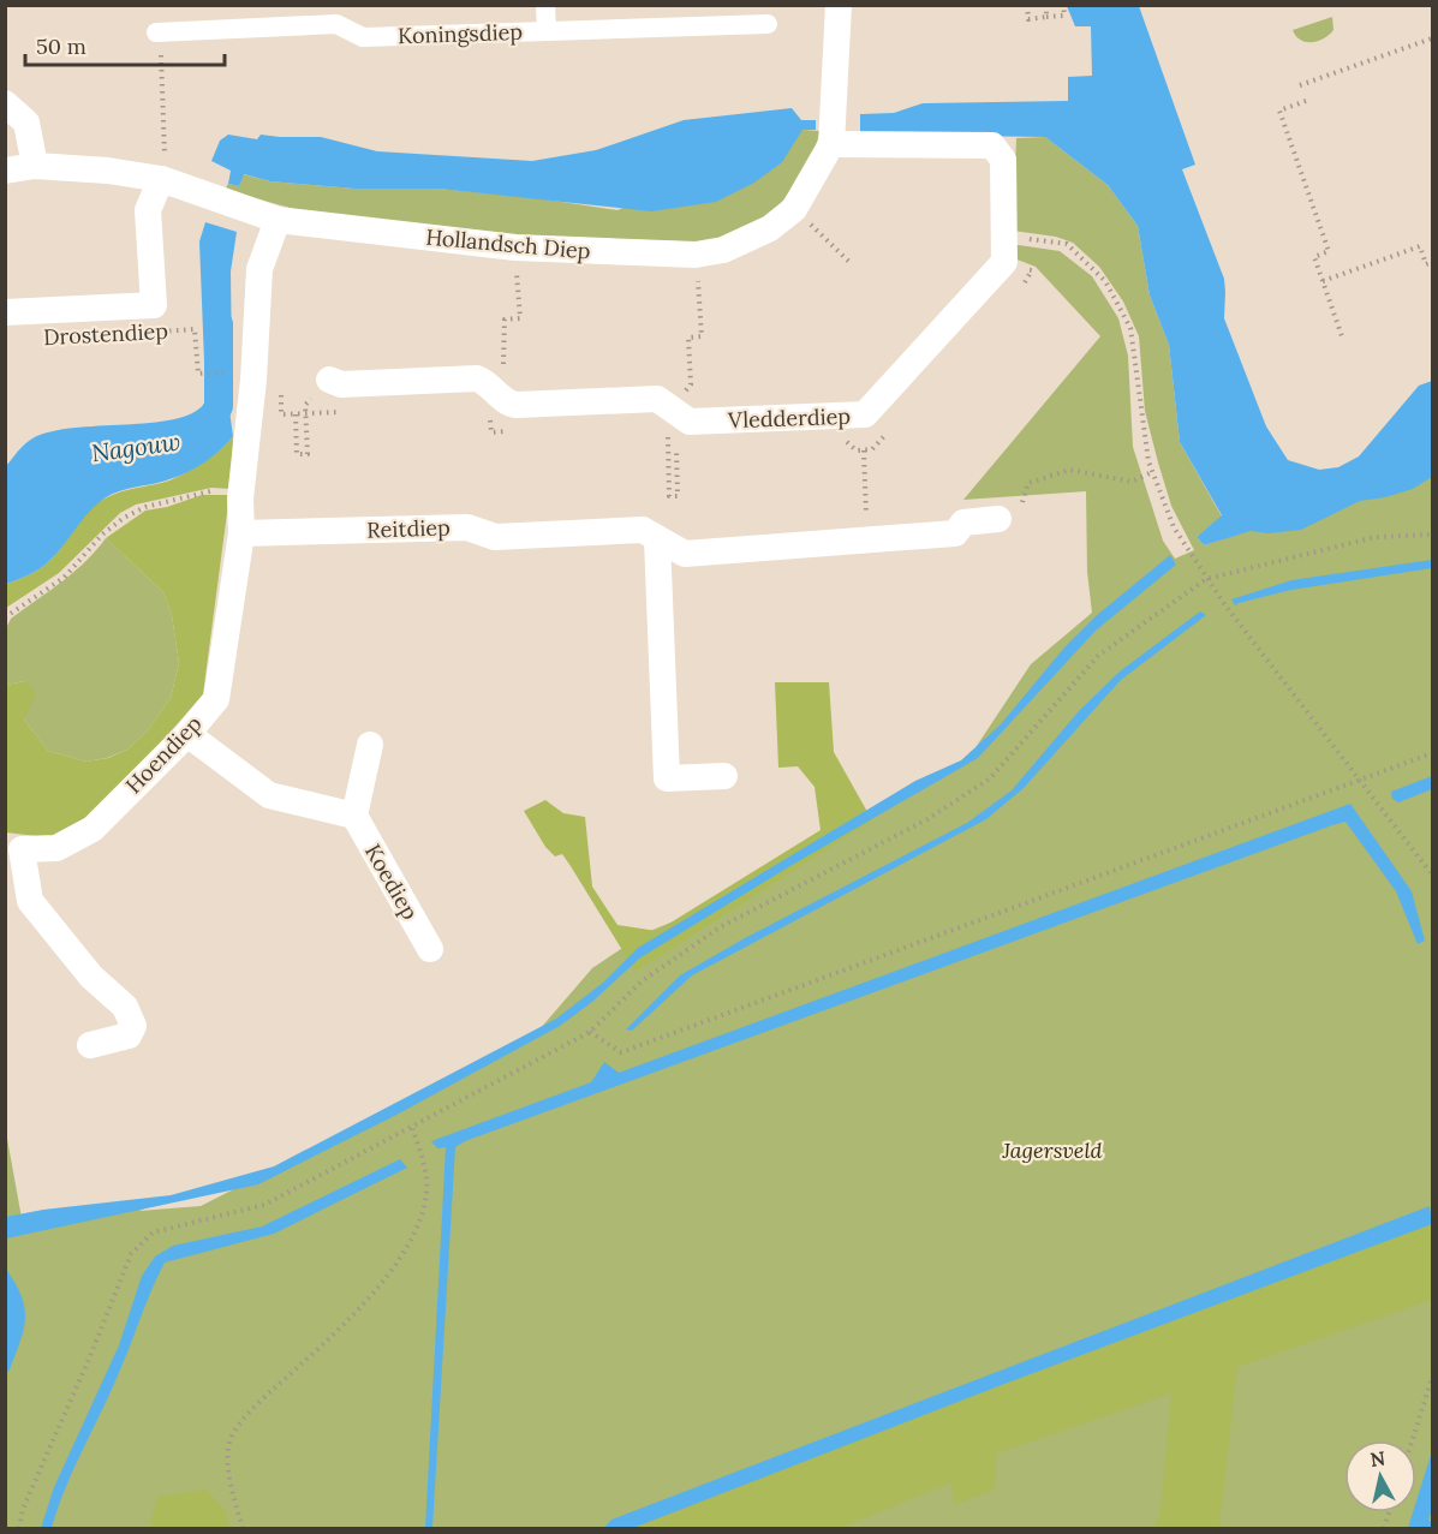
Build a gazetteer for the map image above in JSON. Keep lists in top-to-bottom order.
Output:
{
  "streets": {
    "street": [
      "Koningsdiep",
      "Hollandsch Diep",
      "Drostendiep",
      "Vledderdiep",
      "Reitdiep",
      "Hoendiep",
      "Koediep"
    ]
  },
  "crossings": [
    ["Hollandsch Diep", "Drostendiep"],
    ["Hollandsch Diep", "Vledderdiep"],
    ["Hollandsch Diep", "Hoendiep"],
    ["Reitdiep", "Hoendiep"]
  ],
  "water": ["Nagouw"],
  "parks": ["Jagersveld"],
  "scale_bar": "50 m",
  "north": "top"
}
